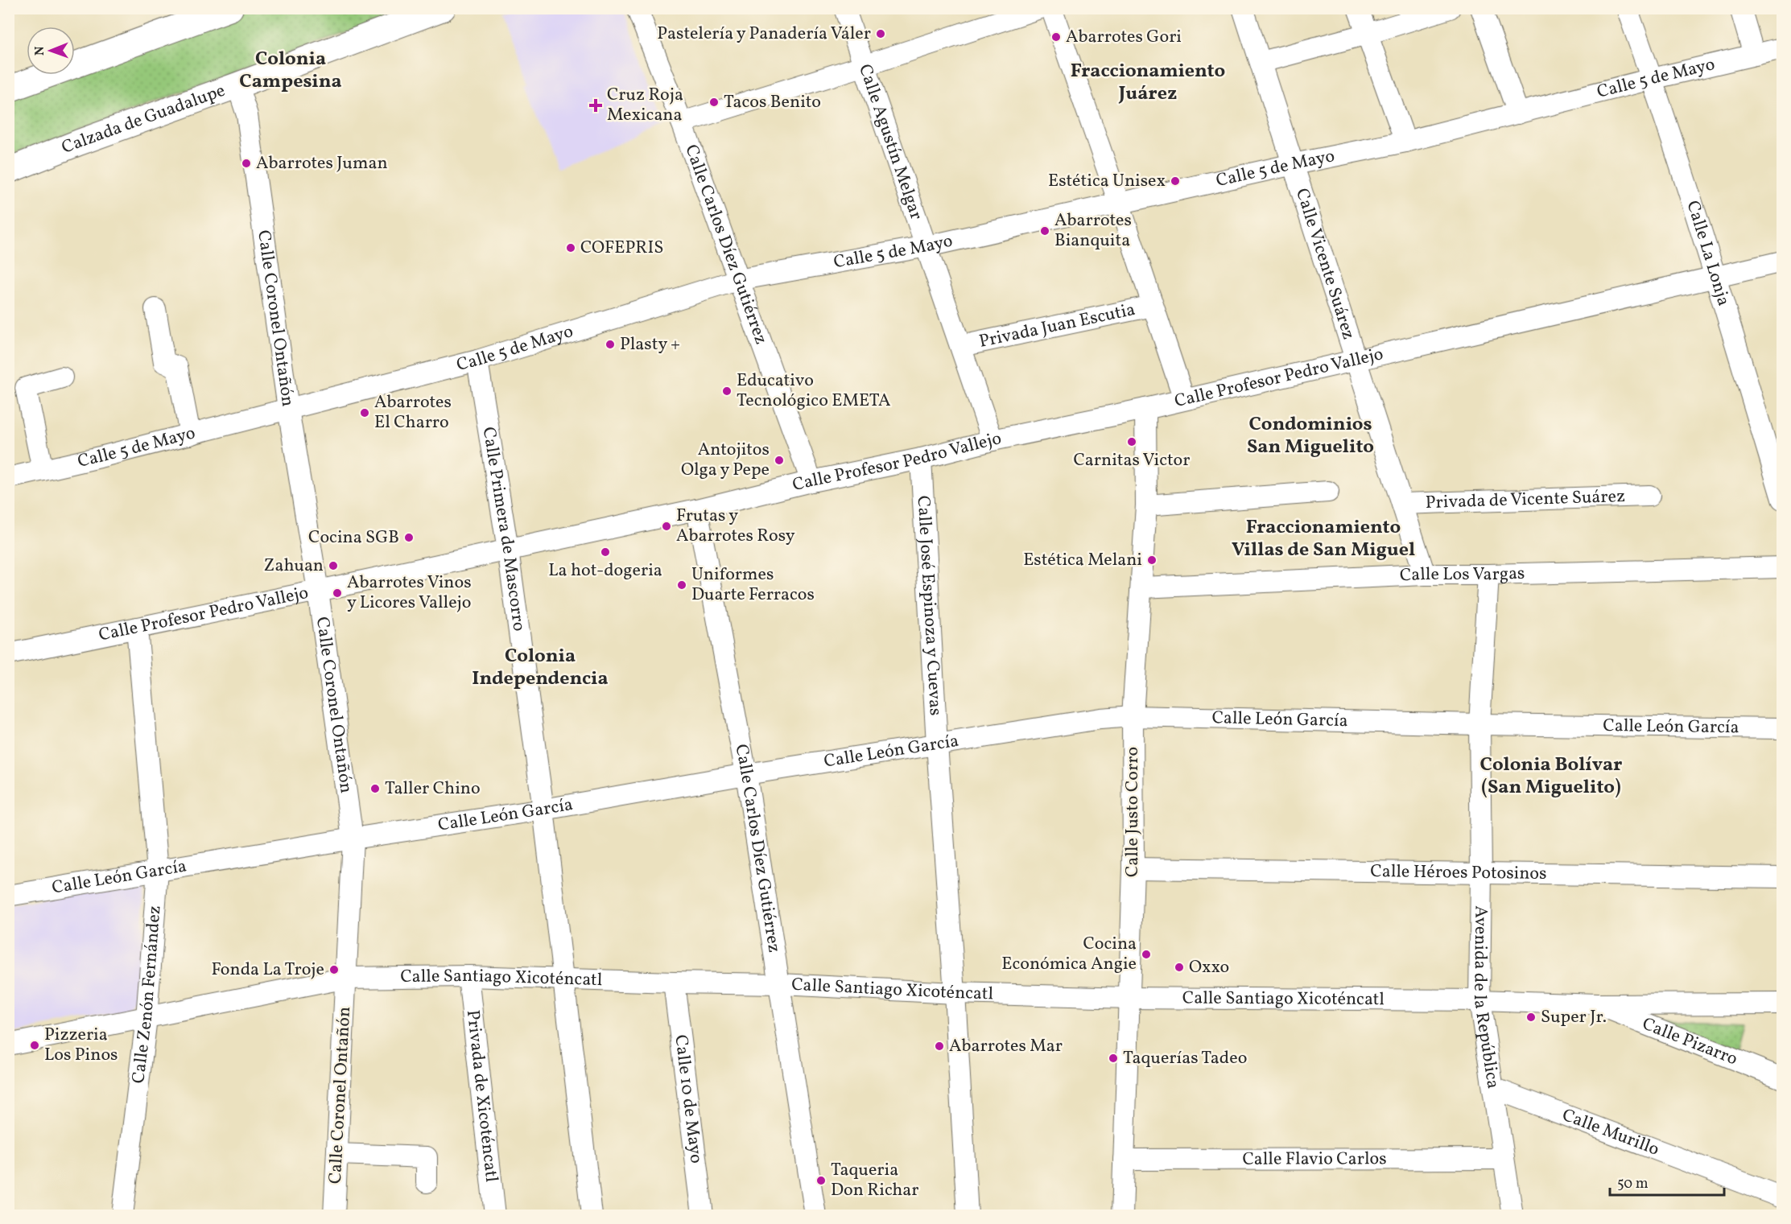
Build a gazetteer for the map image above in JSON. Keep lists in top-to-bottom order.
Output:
{
  "streets": {
    "main road": ["Calzada de Guadalupe"],
    "street": [
      "Calle 5 de Mayo",
      "Calle Agustín Melgar",
      "Calle Carlos Díez Gutiérrez",
      "Calle La Lonja",
      "Calle Vicente Suárez",
      "Calle Coronel Ontañón",
      "Privada Juan Escutia",
      "Calle Profesor Pedro Vallejo",
      "Privada de Vicente Suárez",
      "Calle Primera de Mascorro",
      "Calle Los Vargas",
      "Calle José Espinoza y Cuevas",
      "Calle León García",
      "Calle Justo Corro",
      "Calle Héroes Potosinos",
      "Calle Santiago Xicoténcatl",
      "Calle Zenón Fernández",
      "Avenida de la República",
      "Calle Pizarro",
      "Privada de Xicoténcatl",
      "Calle 10 de Mayo",
      "Calle Murillo",
      "Calle Flavio Carlos"
    ]
  },
  "crossings": [
    ["Calle 5 de Mayo", "Calle Agustín Melgar"],
    ["Calle 5 de Mayo", "Calle Carlos Díez Gutiérrez"],
    ["Calle 5 de Mayo", "Calle La Lonja"],
    ["Calle 5 de Mayo", "Calle Vicente Suárez"],
    ["Calle 5 de Mayo", "Calle Coronel Ontañón"],
    ["Calle 5 de Mayo", "Calle Primera de Mascorro"],
    ["Calzada de Guadalupe", "Calle Coronel Ontañón"],
    ["Calle Agustín Melgar", "Privada Juan Escutia"],
    ["Calle Agustín Melgar", "Calle Profesor Pedro Vallejo"],
    ["Calle Carlos Díez Gutiérrez", "Calle Profesor Pedro Vallejo"],
    ["Calle Carlos Díez Gutiérrez", "Calle León García"],
    ["Calle Carlos Díez Gutiérrez", "Calle Santiago Xicoténcatl"],
    ["Calle La Lonja", "Calle Profesor Pedro Vallejo"],
    ["Calle Vicente Suárez", "Calle Profesor Pedro Vallejo"],
    ["Calle Vicente Suárez", "Privada de Vicente Suárez"],
    ["Calle Vicente Suárez", "Calle Los Vargas"],
    ["Calle Coronel Ontañón", "Calle Profesor Pedro Vallejo"],
    ["Calle Coronel Ontañón", "Calle León García"],
    ["Calle Coronel Ontañón", "Calle Santiago Xicoténcatl"],
    ["Calle Profesor Pedro Vallejo", "Calle Primera de Mascorro"],
    ["Calle Profesor Pedro Vallejo", "Calle José Espinoza y Cuevas"],
    ["Calle Profesor Pedro Vallejo", "Calle Justo Corro"],
    ["Calle Profesor Pedro Vallejo", "Calle Zenón Fernández"],
    ["Calle Primera de Mascorro", "Calle León García"],
    ["Calle Primera de Mascorro", "Calle Santiago Xicoténcatl"],
    ["Calle Los Vargas", "Calle Justo Corro"],
    ["Calle Los Vargas", "Avenida de la República"],
    ["Calle José Espinoza y Cuevas", "Calle León García"],
    ["Calle José Espinoza y Cuevas", "Calle Santiago Xicoténcatl"],
    ["Calle León García", "Calle Justo Corro"],
    ["Calle León García", "Calle Zenón Fernández"],
    ["Calle León García", "Avenida de la República"],
    ["Calle Justo Corro", "Calle Héroes Potosinos"],
    ["Calle Justo Corro", "Calle Santiago Xicoténcatl"],
    ["Calle Justo Corro", "Calle Flavio Carlos"],
    ["Calle Héroes Potosinos", "Avenida de la República"],
    ["Calle Santiago Xicoténcatl", "Calle Zenón Fernández"],
    ["Calle Santiago Xicoténcatl", "Avenida de la República"],
    ["Calle Santiago Xicoténcatl", "Calle Pizarro"],
    ["Calle Santiago Xicoténcatl", "Privada de Xicoténcatl"],
    ["Calle Santiago Xicoténcatl", "Calle 10 de Mayo"],
    ["Avenida de la República", "Calle Murillo"],
    ["Avenida de la República", "Calle Flavio Carlos"]
  ],
  "districts": [
    "Colonia Campesina",
    "Fraccionamiento Juárez",
    "Condominios San Miguelito",
    "Fraccionamiento Villas de San Miguel",
    "Colonia Independencia",
    "Colonia Bolívar (San Miguelito)"
  ],
  "places": {
    "other": [
      "Pastelería y Panadería Váler",
      "Abarrotes Gori",
      "Tacos Benito",
      "Abarrotes Juman",
      "Estética Unisex",
      "Abarrotes Bianquita",
      "COFEPRIS",
      "Plasty +",
      "Educativo Tecnológico EMETA",
      "Abarrotes El Charro",
      "Carnitas Victor",
      "Antojitos Olga y Pepe",
      "Frutas y Abarrotes Rosy",
      "Cocina SGB",
      "La hot-dogeria",
      "Estética Melani",
      "Zahuan",
      "Uniformes Duarte Ferracos",
      "Abarrotes Vinos y Licores Vallejo",
      "Taller Chino",
      "Cocina Económica Angie",
      "Oxxo",
      "Fonda La Troje",
      "Super Jr.",
      "Pizzeria Los Pinos",
      "Abarrotes Mar",
      "Taquerías Tadeo",
      "Taqueria Don Richar"
    ],
    "health": ["Cruz Roja Mexicana"]
  },
  "scale_bar": "50 m",
  "north": "left"
}
